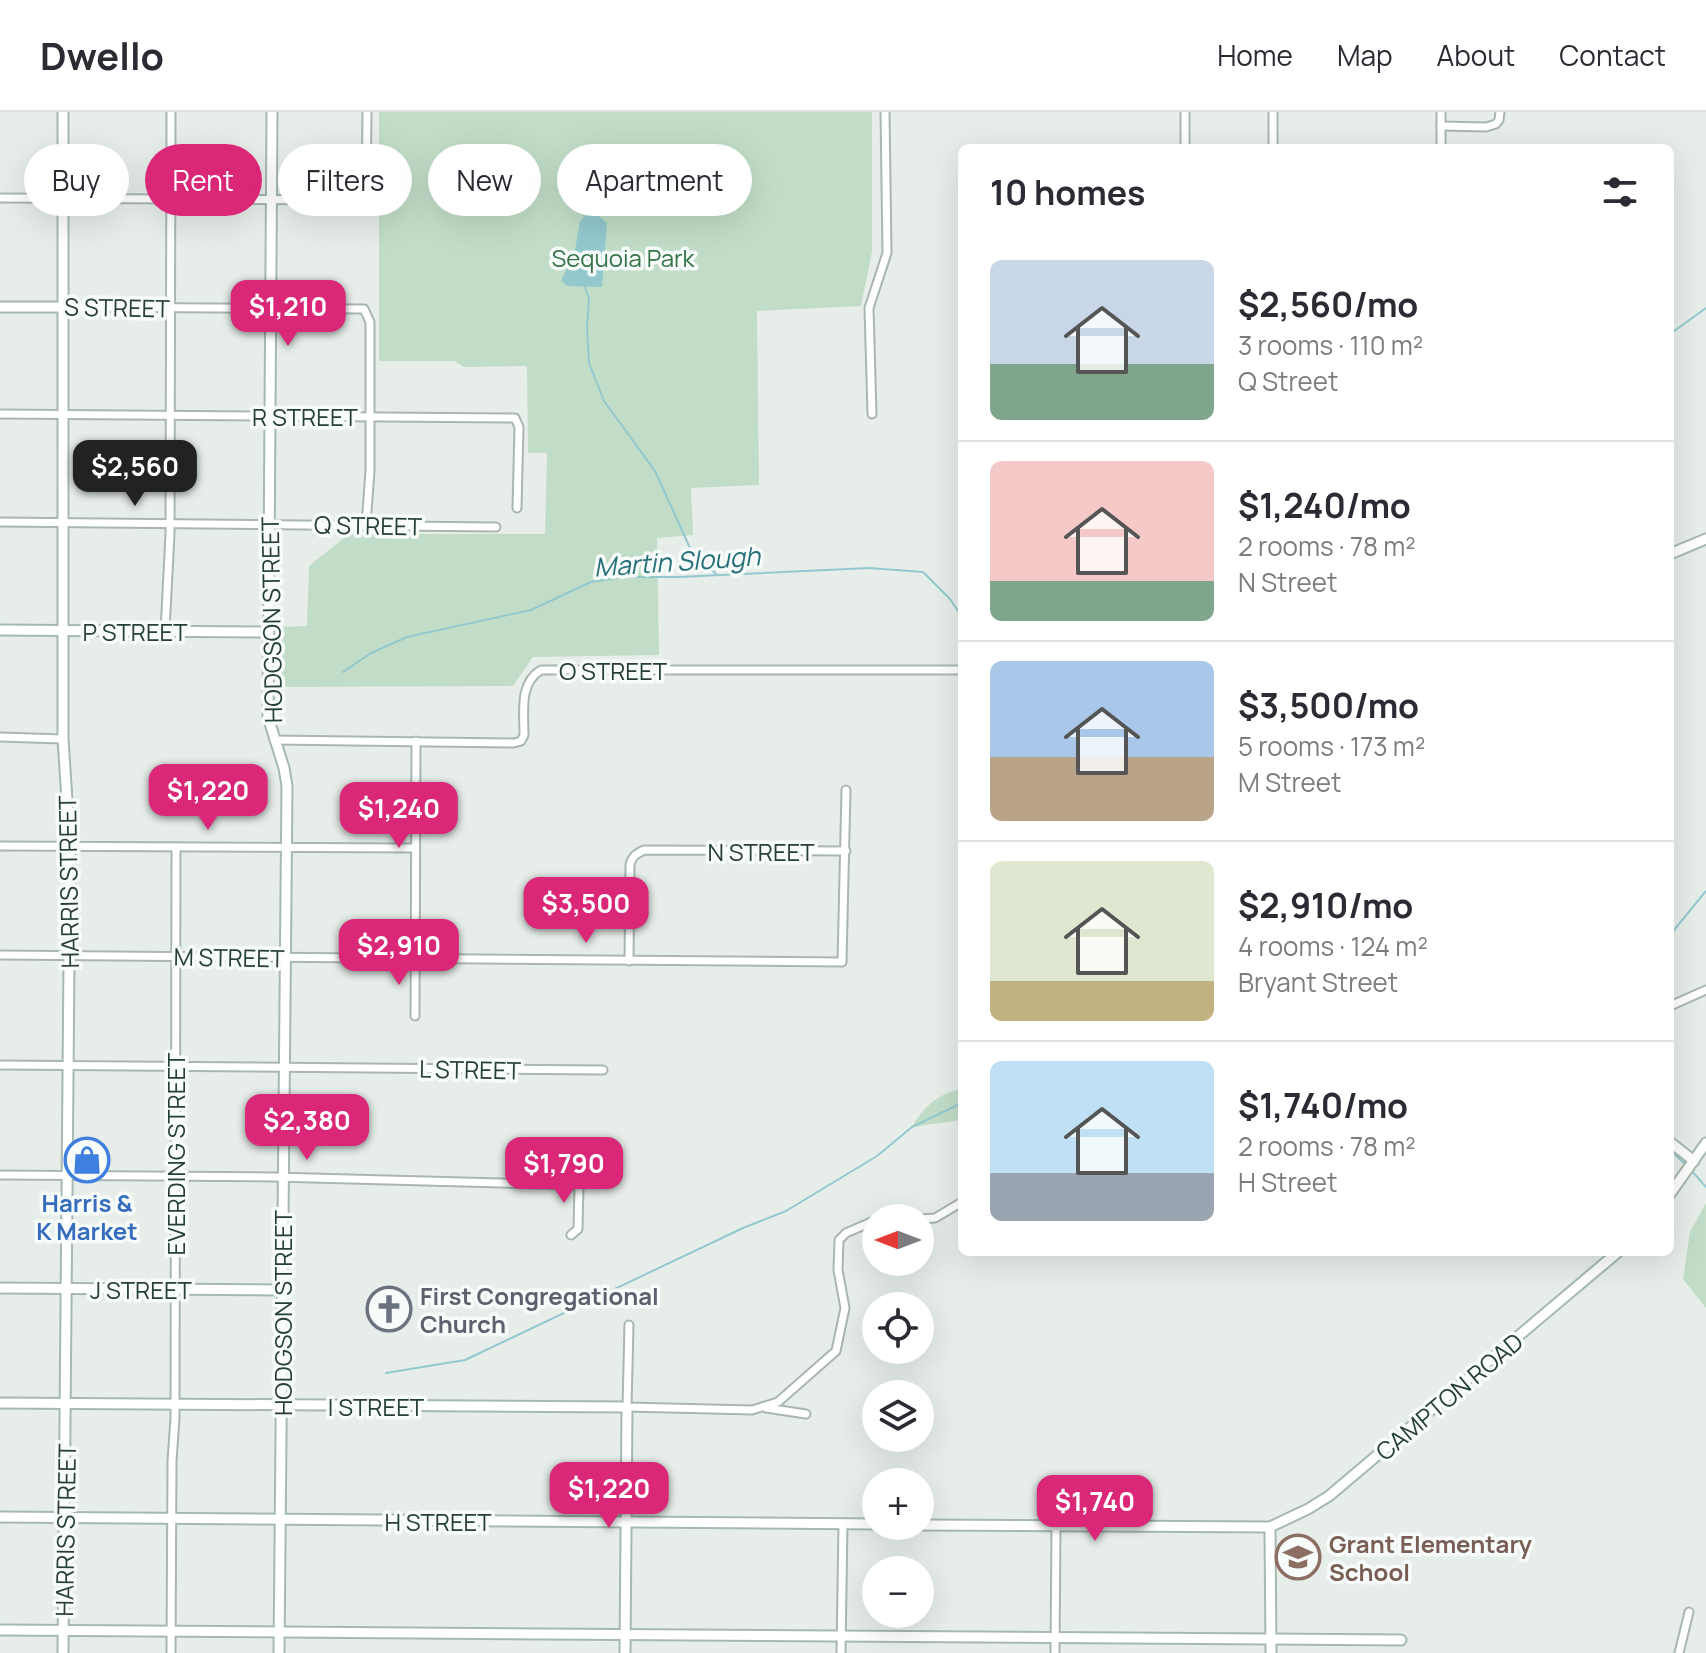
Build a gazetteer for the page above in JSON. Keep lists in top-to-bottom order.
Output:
{
  "streets": {
    "street": [
      "S STREET",
      "R STREET",
      "Q STREET",
      "HODGSON STREET",
      "P STREET",
      "O STREET",
      "N STREET",
      "HARRIS STREET",
      "M STREET",
      "L STREET",
      "EVERDING STREET",
      "J STREET",
      "CAMPTON ROAD",
      "I STREET",
      "H STREET"
    ]
  },
  "crossings": [
    ["S STREET", "R STREET"],
    ["S STREET", "HODGSON STREET"],
    ["S STREET", "HARRIS STREET"],
    ["R STREET", "HODGSON STREET"],
    ["R STREET", "HARRIS STREET"],
    ["Q STREET", "HODGSON STREET"],
    ["Q STREET", "HARRIS STREET"],
    ["HODGSON STREET", "P STREET"],
    ["HODGSON STREET", "O STREET"],
    ["HODGSON STREET", "M STREET"],
    ["HODGSON STREET", "L STREET"],
    ["HODGSON STREET", "J STREET"],
    ["HODGSON STREET", "I STREET"],
    ["HODGSON STREET", "H STREET"],
    ["P STREET", "HARRIS STREET"],
    ["N STREET", "M STREET"],
    ["HARRIS STREET", "M STREET"],
    ["HARRIS STREET", "L STREET"],
    ["HARRIS STREET", "J STREET"],
    ["HARRIS STREET", "I STREET"],
    ["HARRIS STREET", "H STREET"],
    ["M STREET", "EVERDING STREET"],
    ["L STREET", "EVERDING STREET"],
    ["EVERDING STREET", "J STREET"],
    ["EVERDING STREET", "I STREET"],
    ["EVERDING STREET", "H STREET"]
  ],
  "water": ["Martin Slough"],
  "parks": ["Sequoia Park"],
  "places": {
    "shop": ["Harris & K Market"],
    "church": ["First Congregational Church"],
    "school or university": ["Grant Elementary School"]
  },
  "north": "left",
  "page": {
    "header": "Dwello",
    "nav": [
      "Home",
      "Map",
      "About",
      "Contact"
    ],
    "chip": [
      "Buy",
      "Rent",
      "Filters",
      "New",
      "Apartment"
    ],
    "heading": "10 homes",
    "list": [
      {
        "name": "$2,560/mo",
        "note": "3 rooms · 110 m² · Q Street"
      },
      {
        "name": "$1,240/mo",
        "note": "2 rooms · 78 m² · N Street"
      },
      {
        "name": "$3,500/mo",
        "note": "5 rooms · 173 m² · M Street"
      },
      {
        "name": "$2,910/mo",
        "note": "4 rooms · 124 m² · Bryant Street"
      },
      {
        "name": "$1,740/mo",
        "note": "2 rooms · 78 m² · H Street"
      }
    ],
    "price": [
      "$1,210",
      "$2,560",
      "$1,220",
      "$1,240",
      "$3,500",
      "$2,910",
      "$2,380",
      "$1,790",
      "$1,220",
      "$1,740"
    ],
    "map_buttons": ["+", "−"]
  }
}
